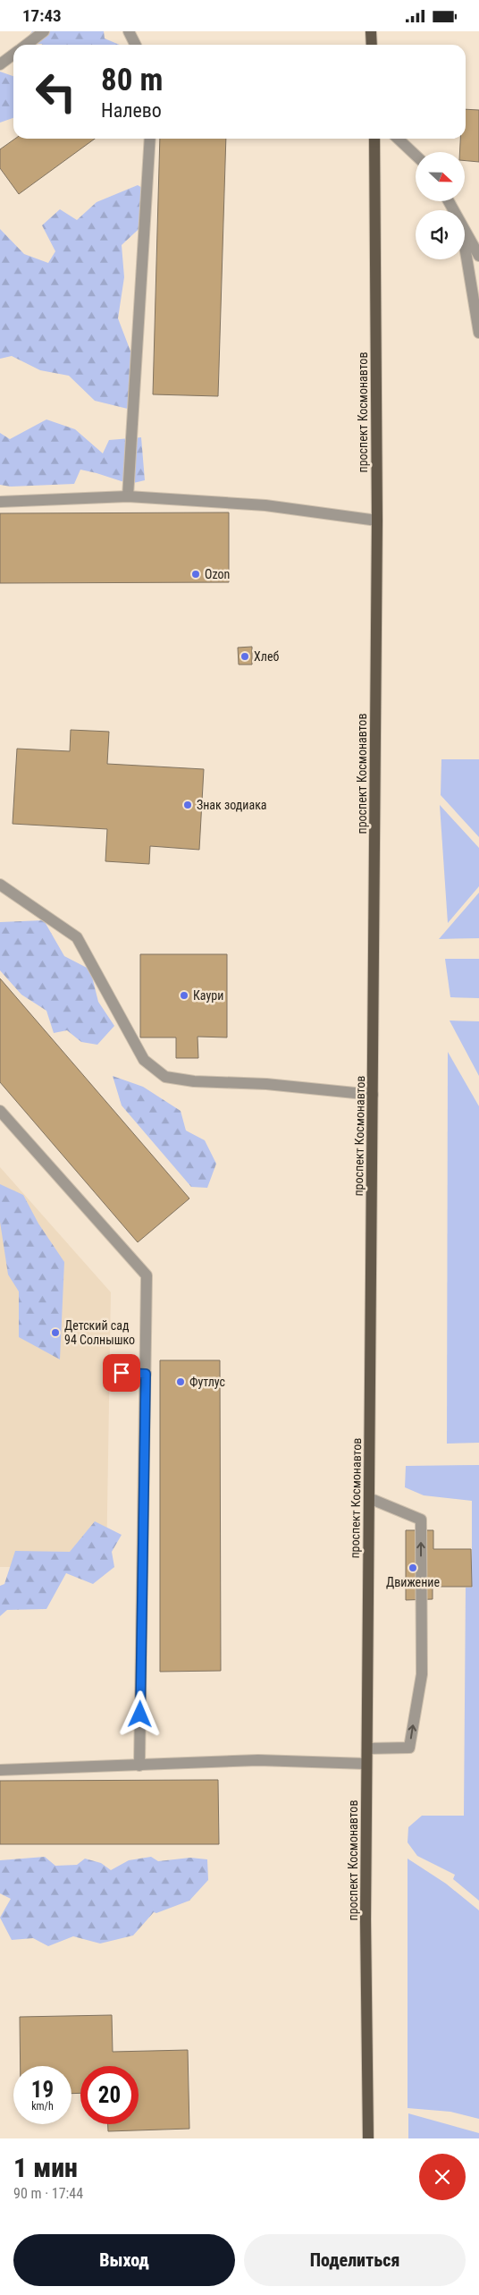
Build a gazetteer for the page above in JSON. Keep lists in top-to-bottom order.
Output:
{
  "streets": {
    "main road": ["проспект Космонавтов"]
  },
  "places": [
    "Ozon",
    "Хлеб",
    "Знак зодиака",
    "Каури",
    "Детский сад 94 Солнышко",
    "Футлус",
    "Движение"
  ],
  "north": "right",
  "page": {
    "status": "17:43",
    "turn": ["80 m", "Налево"],
    "speed": "19 km/h",
    "limit": "20",
    "heading": ["1 мин", "90 m · 17:44"],
    "buttons": ["Выход", "Поделиться"]
  }
}
